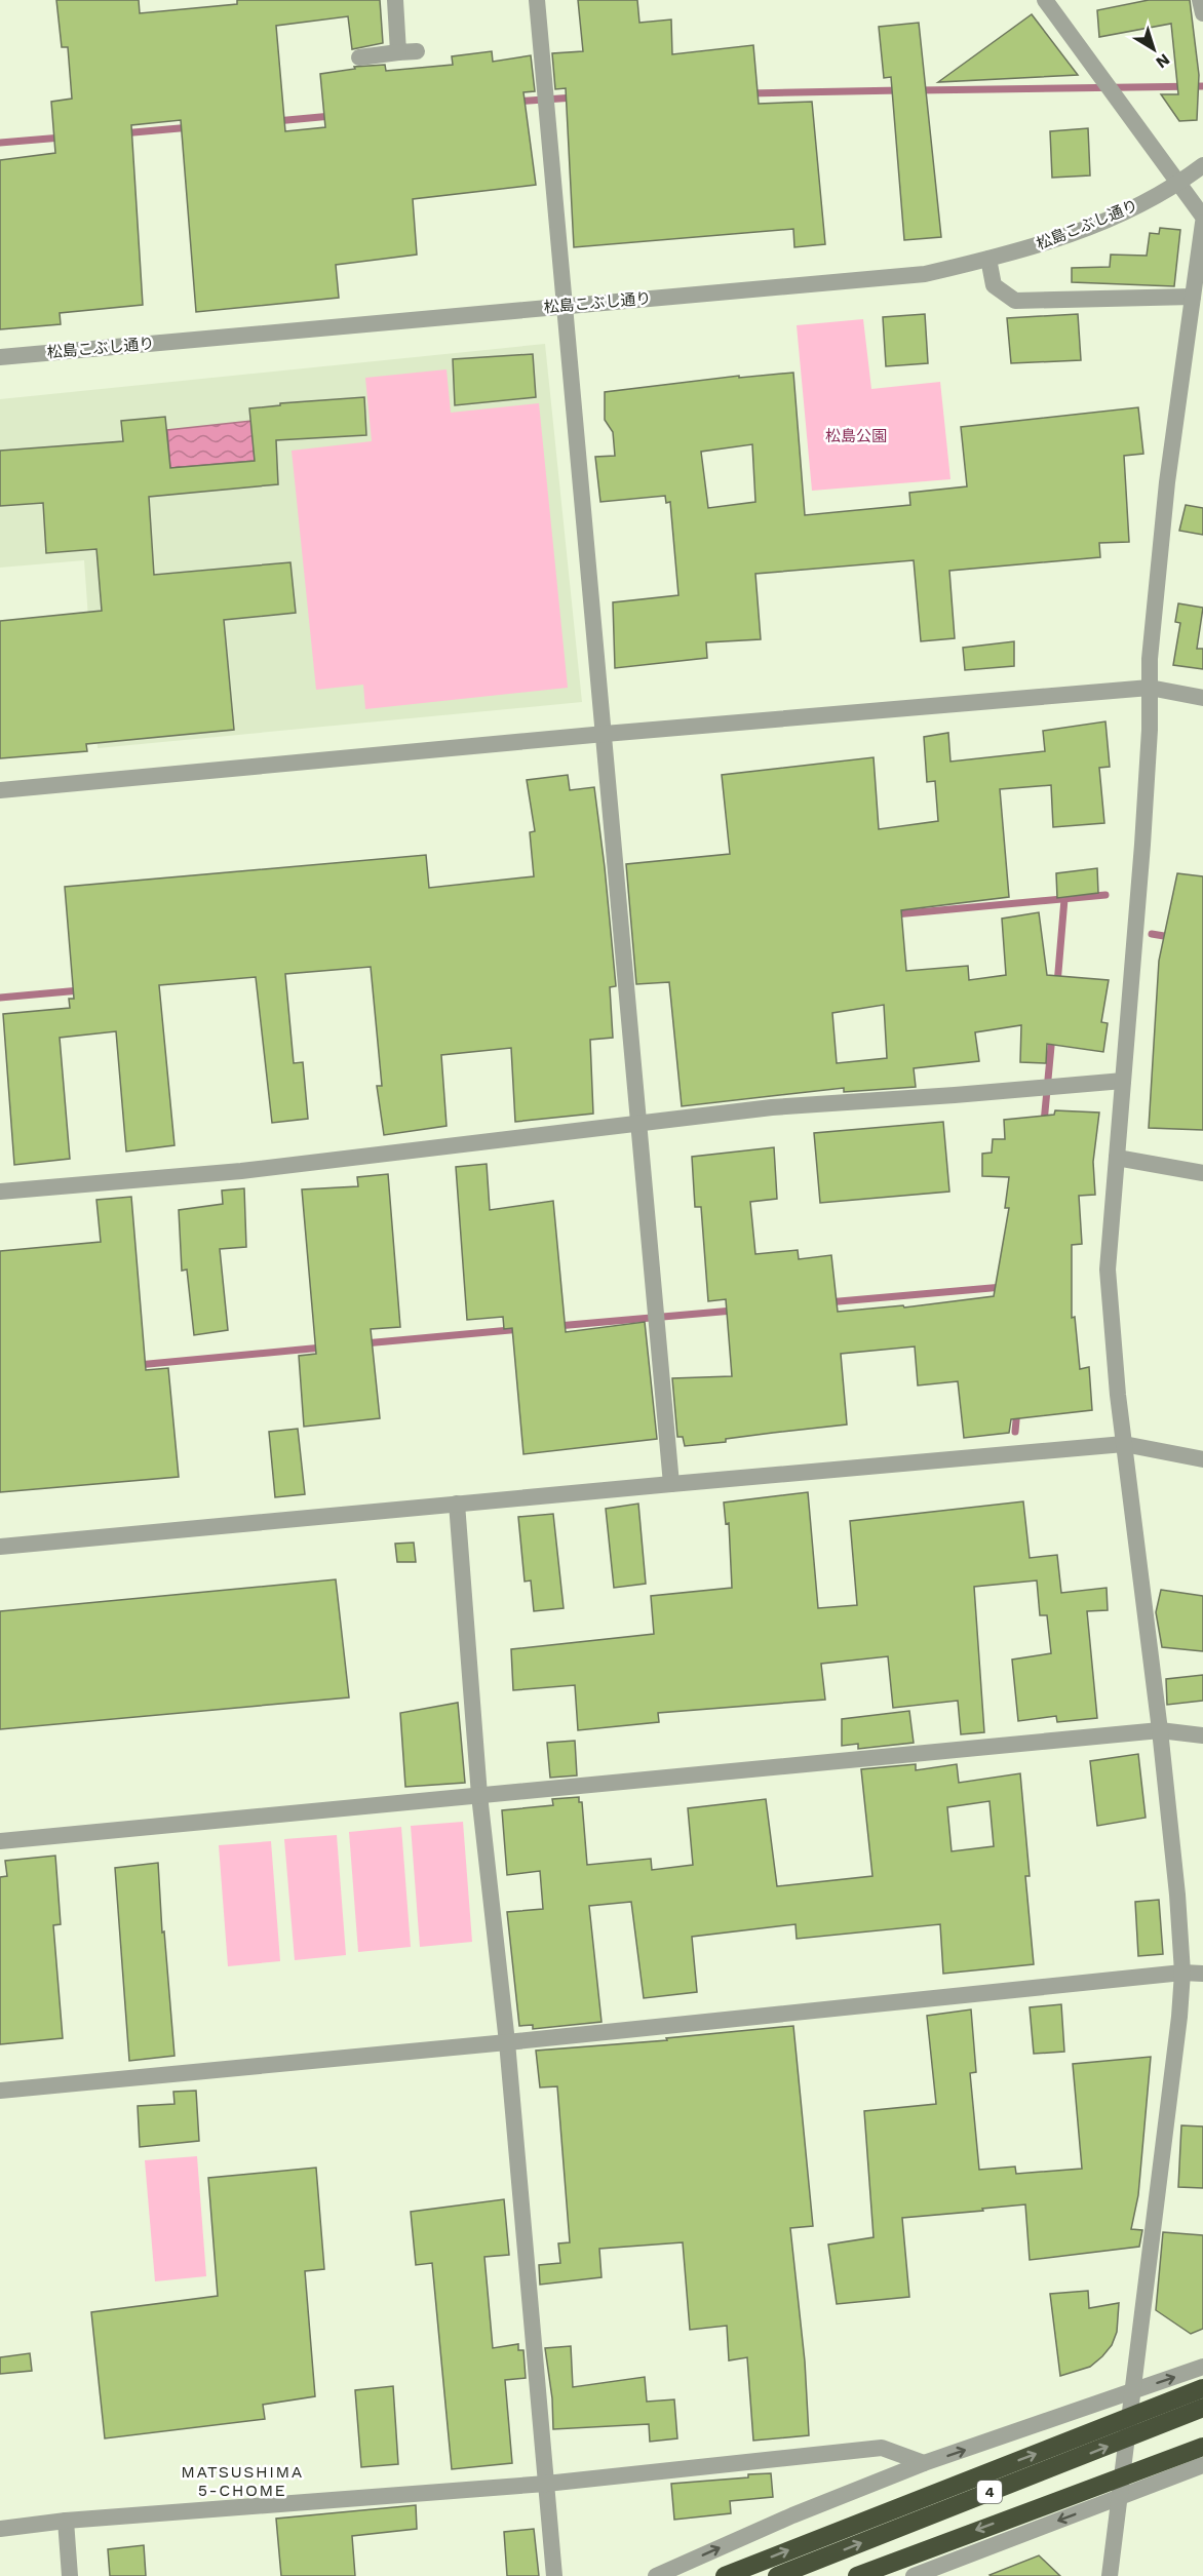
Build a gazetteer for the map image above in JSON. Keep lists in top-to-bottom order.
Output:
{
  "streets": {
    "highway": ["4"],
    "street": ["松島こぶし通り"]
  },
  "districts": ["MATSUSHIMA 5-CHOME"],
  "parks": ["松島公園"],
  "north": "bottom right"
}
